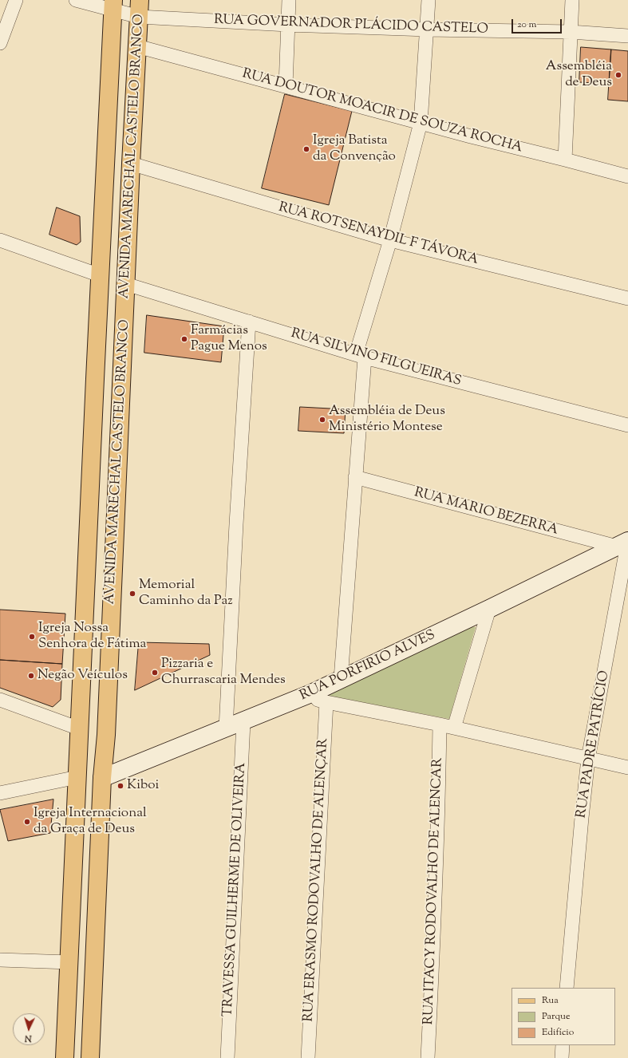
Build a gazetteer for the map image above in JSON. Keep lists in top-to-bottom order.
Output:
{
  "streets": {
    "main road": ["AVENIDA MARECHAL CASTELO BRANCO"],
    "street": [
      "RUA GOVERNADOR PLÁCIDO CASTELO",
      "RUA DOUTOR MOACIR DE SOUZA ROCHA",
      "RUA ROTSENAYDIL F TÁVORA",
      "RUA SILVINO FILGUEIRAS",
      "RUA MARIO BEZERRA",
      "RUA PORFIRIO ALVES",
      "RUA PADRE PATRÍCIO",
      "RUA ERASMO RODOVALHO DE ALENÇAR",
      "TRAVESSA GUILHERME DE OLIVEIRA",
      "RUA ITACY RODOVALHO DE ALENCAR"
    ]
  },
  "crossings": [
    ["RUA GOVERNADOR PLÁCIDO CASTELO", "AVENIDA MARECHAL CASTELO BRANCO"],
    ["RUA DOUTOR MOACIR DE SOUZA ROCHA", "AVENIDA MARECHAL CASTELO BRANCO"],
    ["AVENIDA MARECHAL CASTELO BRANCO", "RUA ROTSENAYDIL F TÁVORA"],
    ["AVENIDA MARECHAL CASTELO BRANCO", "RUA SILVINO FILGUEIRAS"],
    ["AVENIDA MARECHAL CASTELO BRANCO", "RUA PORFIRIO ALVES"],
    ["RUA MARIO BEZERRA", "RUA PORFIRIO ALVES"],
    ["RUA MARIO BEZERRA", "RUA PADRE PATRÍCIO"],
    ["RUA PORFIRIO ALVES", "RUA PADRE PATRÍCIO"],
    ["RUA PORFIRIO ALVES", "TRAVESSA GUILHERME DE OLIVEIRA"]
  ],
  "places": [
    "Assembléia de Deus",
    "Igreja Batista da Convenção",
    "Farmácias Pague Menos",
    "Assembléia de Deus Ministério Montese",
    "Memorial Caminho da Paz",
    "Igreja Nossa Senhora de Fátima",
    "Pizzaria e Churrascaria Mendes",
    "Negão Veículos",
    "Kiboi",
    "Igreja Internacional da Graça de Deus"
  ],
  "legend": ["Rua", "Parque", "Edifício"],
  "scale_bar": "20 m",
  "north": "bottom"
}
